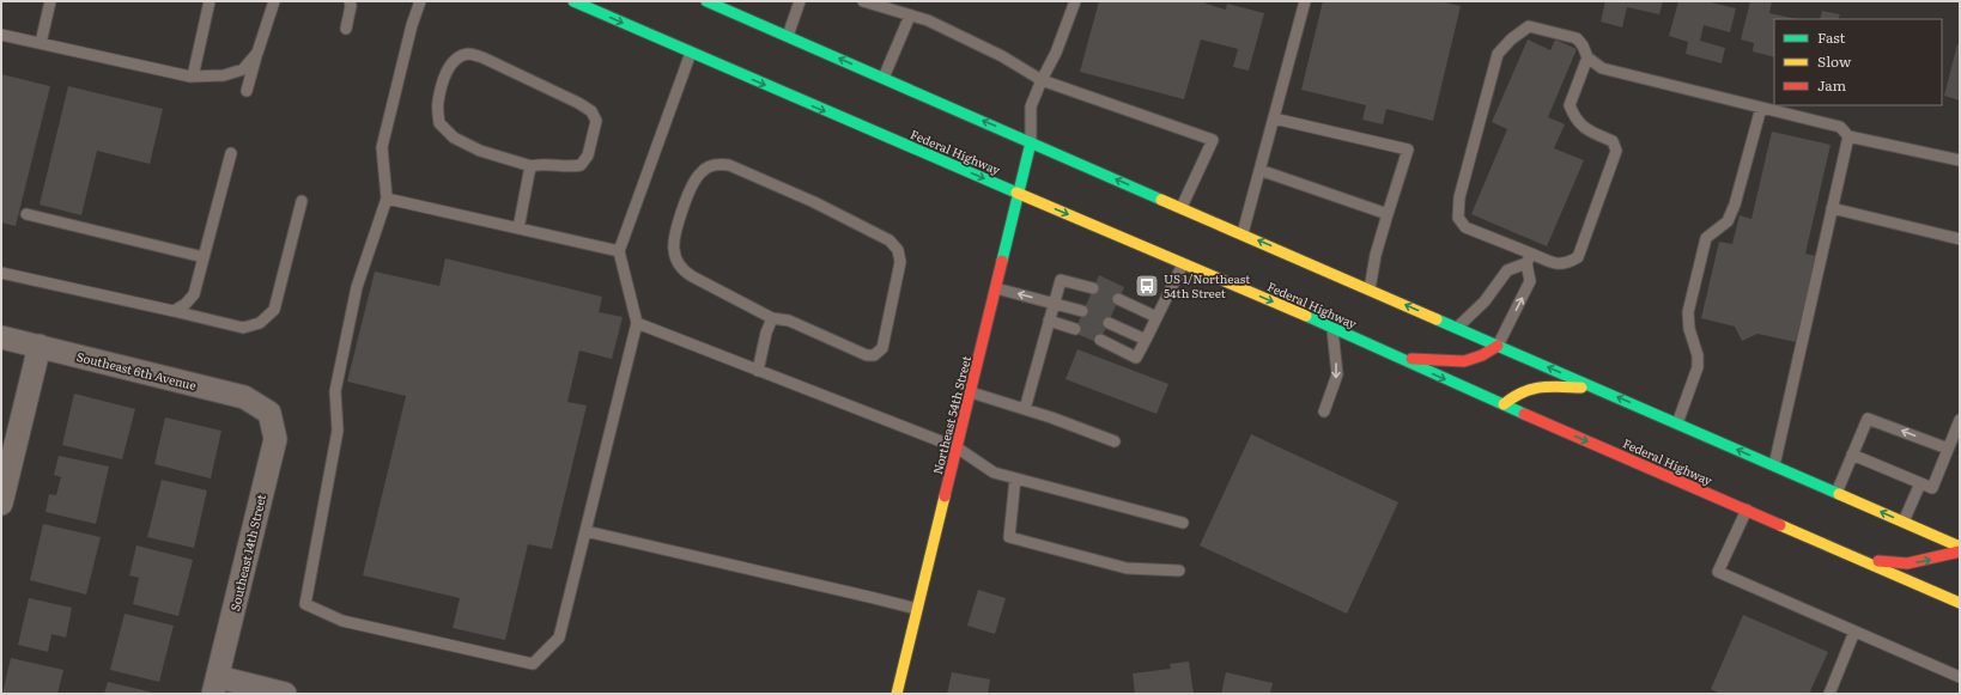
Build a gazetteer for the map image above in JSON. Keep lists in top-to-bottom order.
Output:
{
  "streets": {
    "main road": ["Federal Highway", "Northeast 54th Street"],
    "street": ["Southeast 6th Avenue", "Southeast 14th Street"]
  },
  "crossings": [
    ["Federal Highway", "Northeast 54th Street"],
    ["Southeast 6th Avenue", "Southeast 14th Street"]
  ],
  "places": {
    "bus stop": ["US 1/Northeast 54th Street"]
  },
  "legend": ["Fast", "Slow", "Jam"]
}
